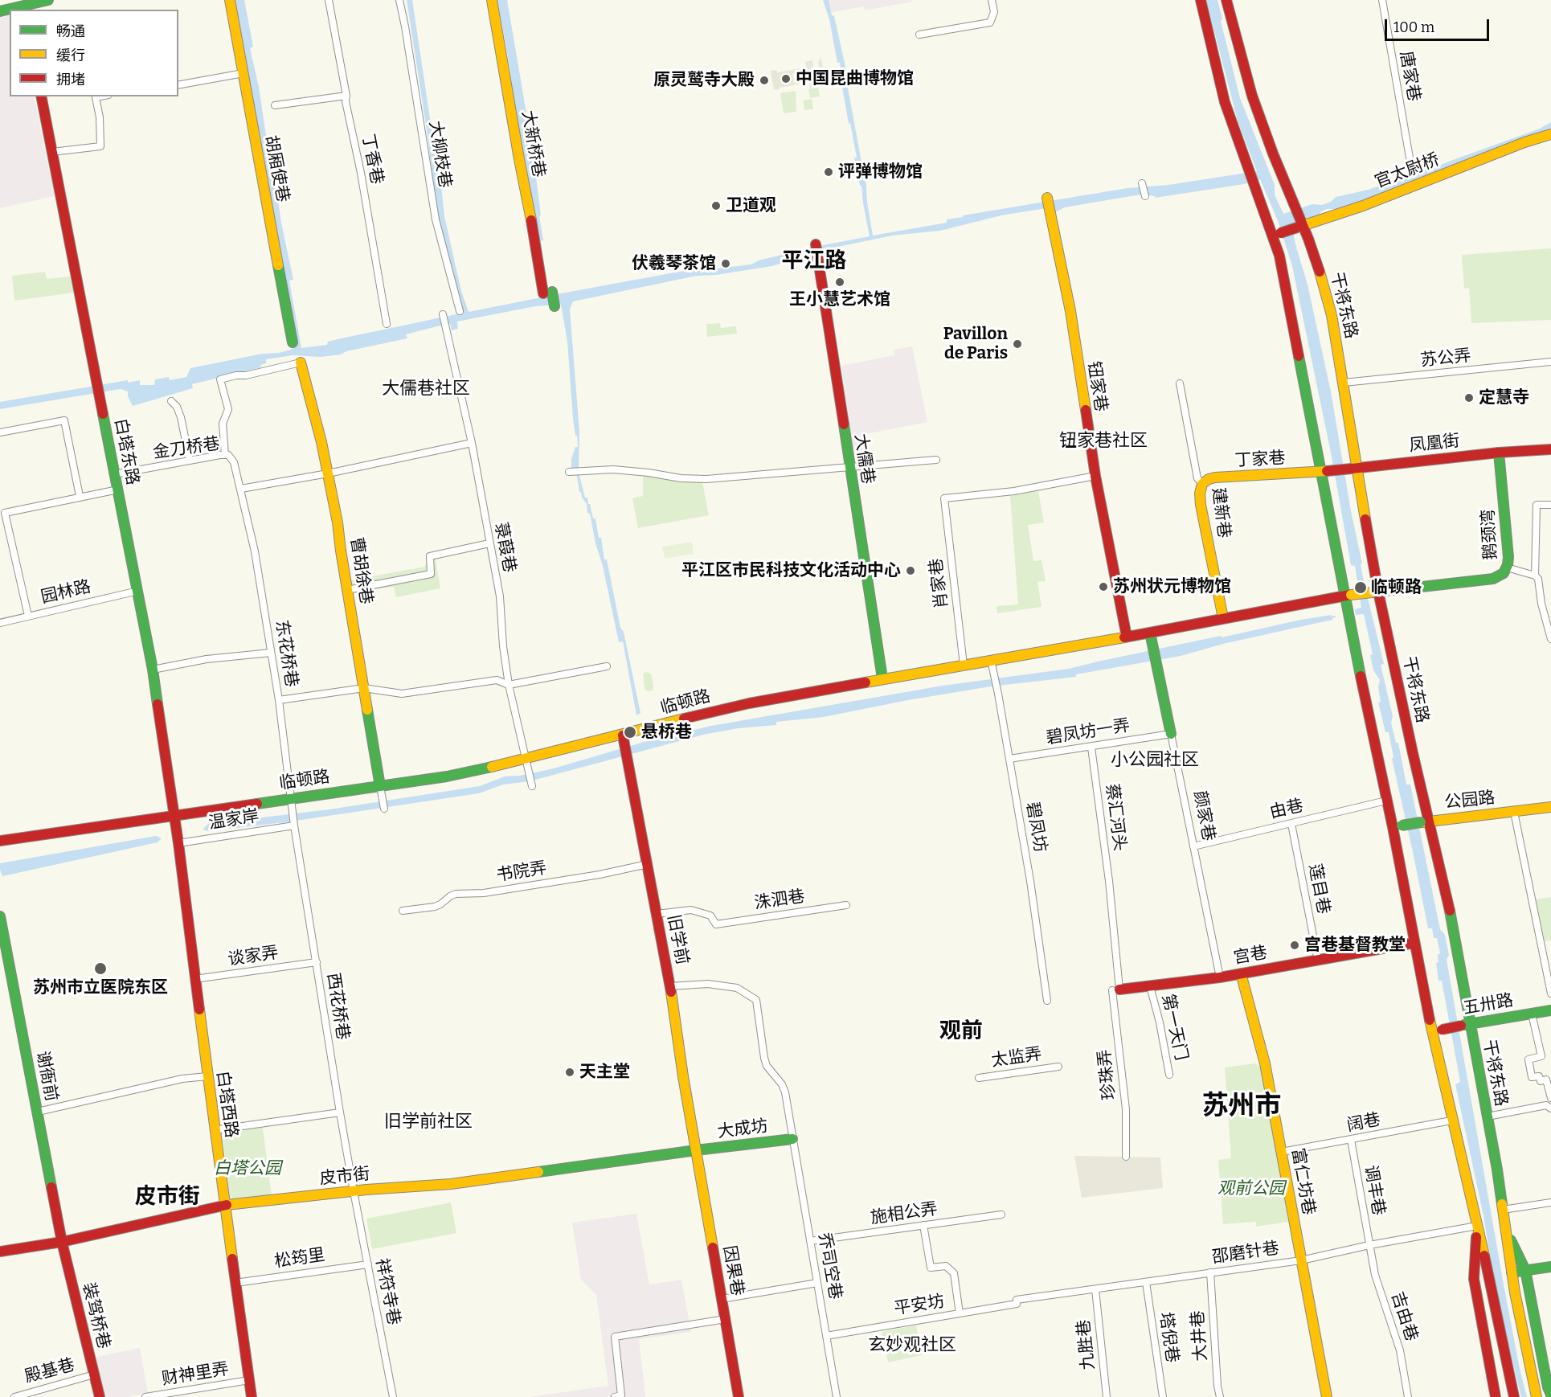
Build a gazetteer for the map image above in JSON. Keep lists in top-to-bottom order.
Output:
{
  "streets": {
    "main road": [
      "大新桥巷",
      "胡厢使巷",
      "官太尉桥",
      "干将东路",
      "钮家巷",
      "凤凰街",
      "白塔东路",
      "大儒巷",
      "丁家巷",
      "建新巷",
      "鹅颈湾",
      "曹胡徐巷",
      "临顿路",
      "公园路",
      "颜家巷",
      "旧学前",
      "宫巷",
      "五卅路",
      "谢衙前",
      "白塔西路",
      "大成坊",
      "皮市街",
      "富仁坊巷",
      "因果巷",
      "装驾桥巷"
    ],
    "street": [
      "唐家巷",
      "大柳枝巷",
      "丁香巷",
      "苏公弄",
      "金刀桥巷",
      "菉葭巷",
      "肖家巷",
      "园林路",
      "东花桥巷",
      "碧凤坊一弄",
      "由巷",
      "蔡汇河头",
      "温家岸",
      "碧凤坊",
      "书院弄",
      "莲目巷",
      "洙泗巷",
      "谈家弄",
      "西花桥巷",
      "第一天门",
      "太监弄",
      "珍珠弄",
      "阔巷",
      "调丰巷",
      "施相公弄",
      "邵磨针巷",
      "松筠里",
      "乔司空巷",
      "祥符寺巷",
      "平安坊",
      "吉由巷",
      "大井巷",
      "塔倪巷",
      "九胜巷",
      "殿基巷",
      "财神里弄"
    ]
  },
  "crossings": [
    ["官太尉桥", "干将东路"],
    ["干将东路", "苏公弄"],
    ["干将东路", "凤凰街"],
    ["干将东路", "鹅颈湾"],
    ["干将东路", "临顿路"],
    ["干将东路", "公园路"],
    ["干将东路", "五卅路"],
    ["钮家巷", "肖家巷"],
    ["钮家巷", "临顿路"],
    ["凤凰街", "丁家巷"],
    ["凤凰街", "鹅颈湾"],
    ["金刀桥巷", "白塔东路"],
    ["金刀桥巷", "东花桥巷"],
    ["白塔东路", "园林路"],
    ["白塔东路", "临顿路"],
    ["白塔东路", "白塔西路"],
    ["大儒巷", "临顿路"],
    ["丁家巷", "建新巷"],
    ["建新巷", "临顿路"],
    ["鹅颈湾", "临顿路"],
    ["菉葭巷", "临顿路"],
    ["曹胡徐巷", "临顿路"],
    ["肖家巷", "临顿路"],
    ["东花桥巷", "临顿路"],
    ["东花桥巷", "温家岸"],
    ["东花桥巷", "西花桥巷"],
    ["临顿路", "颜家巷"],
    ["临顿路", "碧凤坊"],
    ["临顿路", "旧学前"],
    ["临顿路", "白塔西路"],
    ["碧凤坊一弄", "颜家巷"],
    ["碧凤坊一弄", "蔡汇河头"],
    ["碧凤坊一弄", "碧凤坊"],
    ["由巷", "颜家巷"],
    ["由巷", "莲目巷"],
    ["颜家巷", "宫巷"],
    ["蔡汇河头", "珍珠弄"],
    ["温家岸", "西花桥巷"],
    ["温家岸", "白塔西路"],
    ["书院弄", "旧学前"],
    ["莲目巷", "宫巷"],
    ["洙泗巷", "旧学前"],
    ["旧学前", "大成坊"],
    ["旧学前", "皮市街"],
    ["旧学前", "乔司空巷"],
    ["旧学前", "因果巷"],
    ["宫巷", "第一天门"],
    ["宫巷", "珍珠弄"],
    ["宫巷", "富仁坊巷"],
    ["谈家弄", "西花桥巷"],
    ["谈家弄", "白塔西路"],
    ["西花桥巷", "皮市街"],
    ["西花桥巷", "祥符寺巷"],
    ["谢衙前", "皮市街"],
    ["谢衙前", "装驾桥巷"],
    ["白塔西路", "皮市街"],
    ["白塔西路", "松筠里"],
    ["白塔西路", "财神里弄"],
    ["阔巷", "富仁坊巷"],
    ["阔巷", "调丰巷"],
    ["大成坊", "皮市街"],
    ["大成坊", "乔司空巷"],
    ["大成坊", "因果巷"],
    ["皮市街", "因果巷"],
    ["皮市街", "祥符寺巷"],
    ["皮市街", "装驾桥巷"],
    ["富仁坊巷", "邵磨针巷"],
    ["调丰巷", "邵磨针巷"],
    ["调丰巷", "吉由巷"],
    ["施相公弄", "乔司空巷"],
    ["邵磨针巷", "平安坊"],
    ["邵磨针巷", "吉由巷"],
    ["邵磨针巷", "大井巷"],
    ["邵磨针巷", "塔倪巷"],
    ["邵磨针巷", "九胜巷"],
    ["松筠里", "祥符寺巷"],
    ["乔司空巷", "平安坊"],
    ["装驾桥巷", "殿基巷"]
  ],
  "districts": [
    "平江路",
    "大儒巷社区",
    "钮家巷社区",
    "小公园社区",
    "观前",
    "苏州市",
    "旧学前社区",
    "皮市街",
    "玄妙观社区"
  ],
  "parks": ["白塔公园", "观前公园"],
  "places": [
    "中国昆曲博物馆",
    "原灵鹫寺大殿",
    "评弹博物馆",
    "卫道观",
    "伏羲琴茶馆",
    "王小慧艺术馆",
    "Pavillon de Paris",
    "定慧寺",
    "平江区市民科技文化活动中心",
    "苏州状元博物馆",
    "临顿路",
    "悬桥巷",
    "宫巷基督教堂",
    "苏州市立医院东区",
    "天主堂"
  ],
  "legend": ["畅通", "缓行", "拥堵"],
  "scale_bar": "100 m"
}
